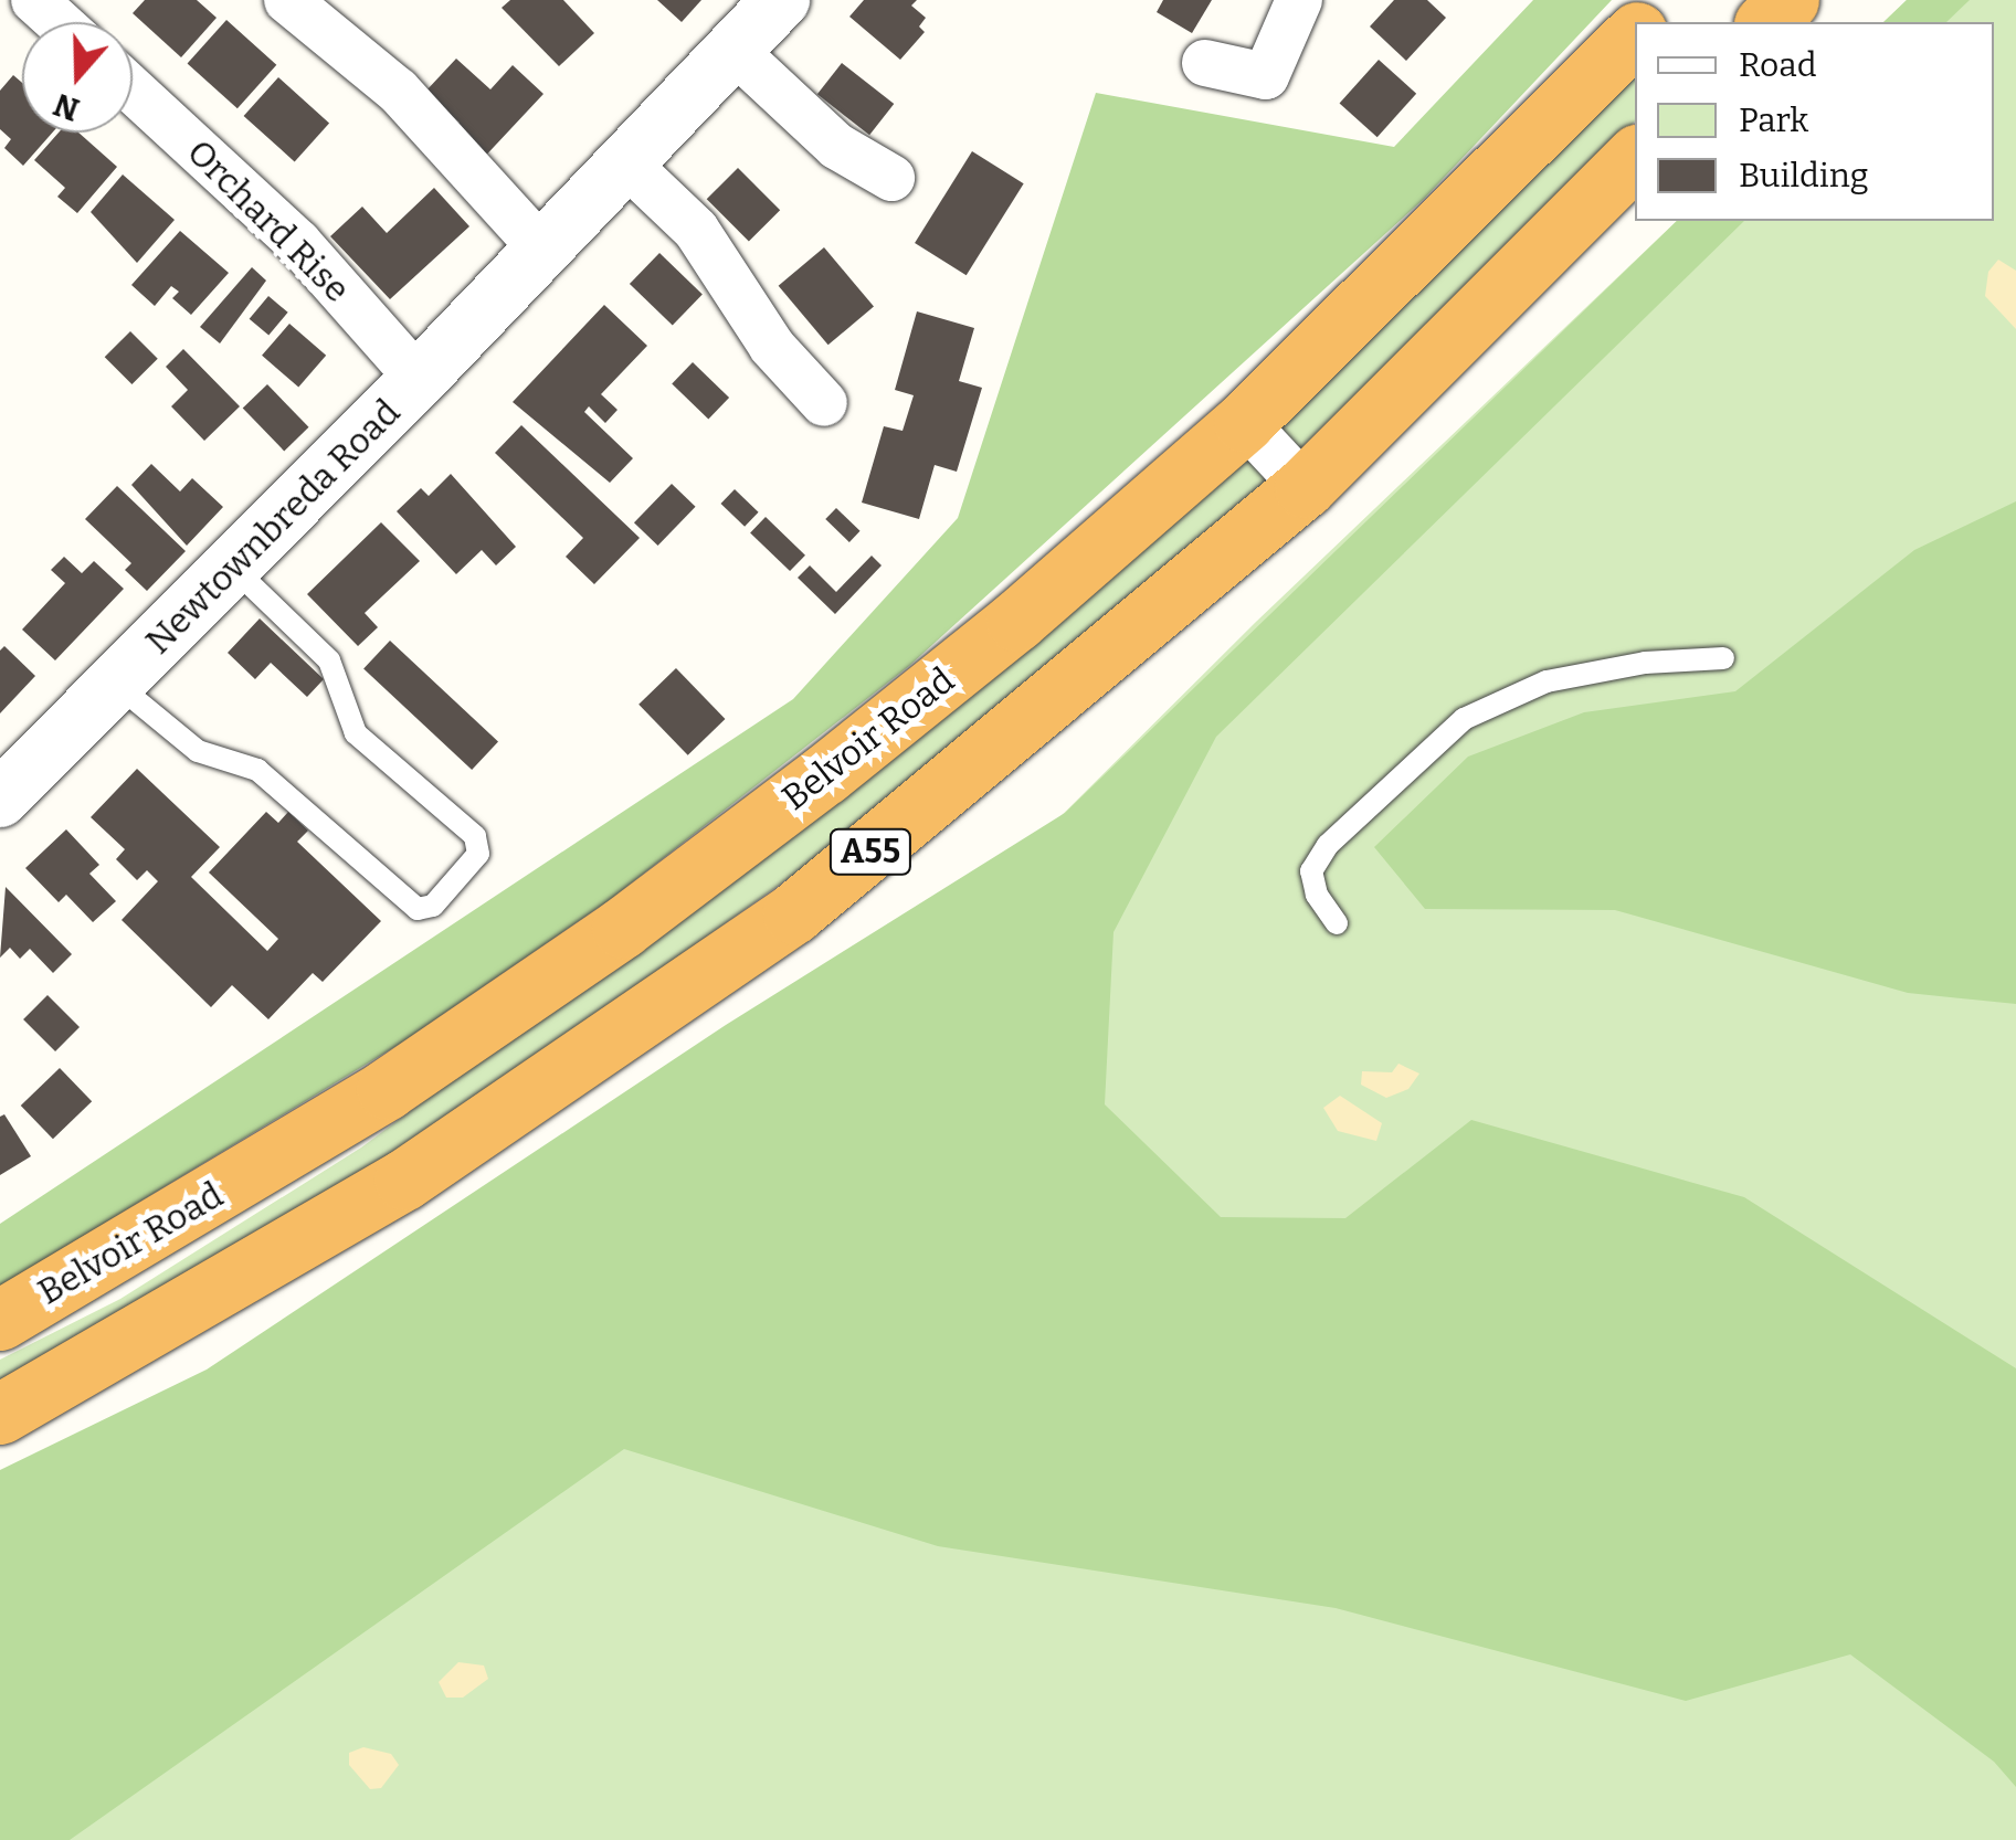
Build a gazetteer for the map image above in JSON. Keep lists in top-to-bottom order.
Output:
{
  "streets": {
    "highway": ["Belvoir Road", "A55"],
    "street": ["Orchard Rise", "Newtownbreda Road"]
  },
  "crossings": [
    ["Orchard Rise", "Newtownbreda Road"]
  ],
  "legend": ["Road", "Park", "Building"],
  "north": "bottom"
}
